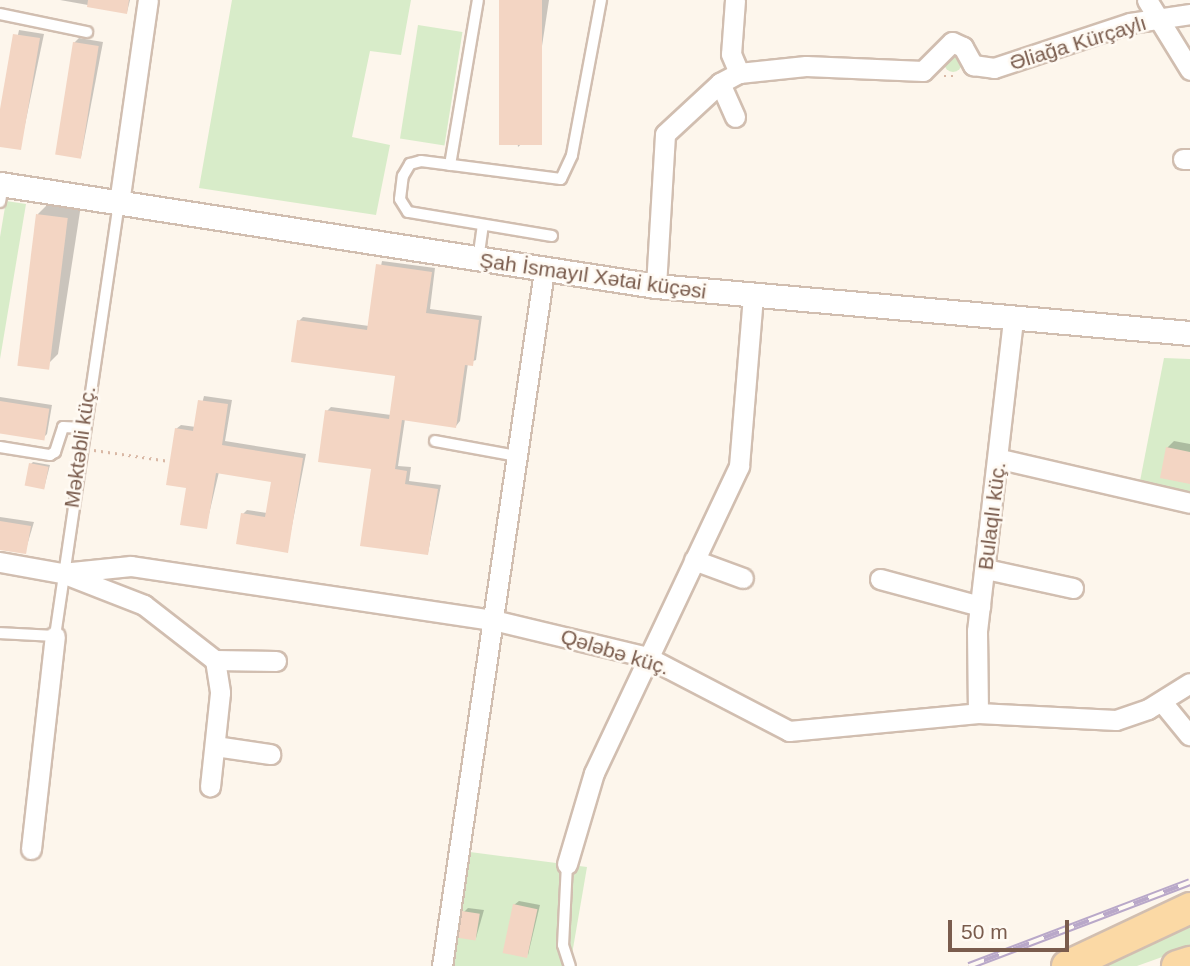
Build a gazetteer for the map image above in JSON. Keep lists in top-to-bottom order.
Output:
{
  "streets": {
    "street": [
      "Əliağa Kürçaylı",
      "Şah İsmayıl Xətai küçəsi",
      "Bulaqlı küç.",
      "Qələbə küç."
    ],
    "lane": ["Məktəbli küç."]
  },
  "crossings": [
    ["Şah İsmayıl Xətai küçəsi", "Məktəbli küç."],
    ["Şah İsmayıl Xətai küçəsi", "Bulaqlı küç."],
    ["Məktəbli küç.", "Qələbə küç."],
    ["Bulaqlı küç.", "Qələbə küç."]
  ],
  "scale_bar": "50 m"
}
